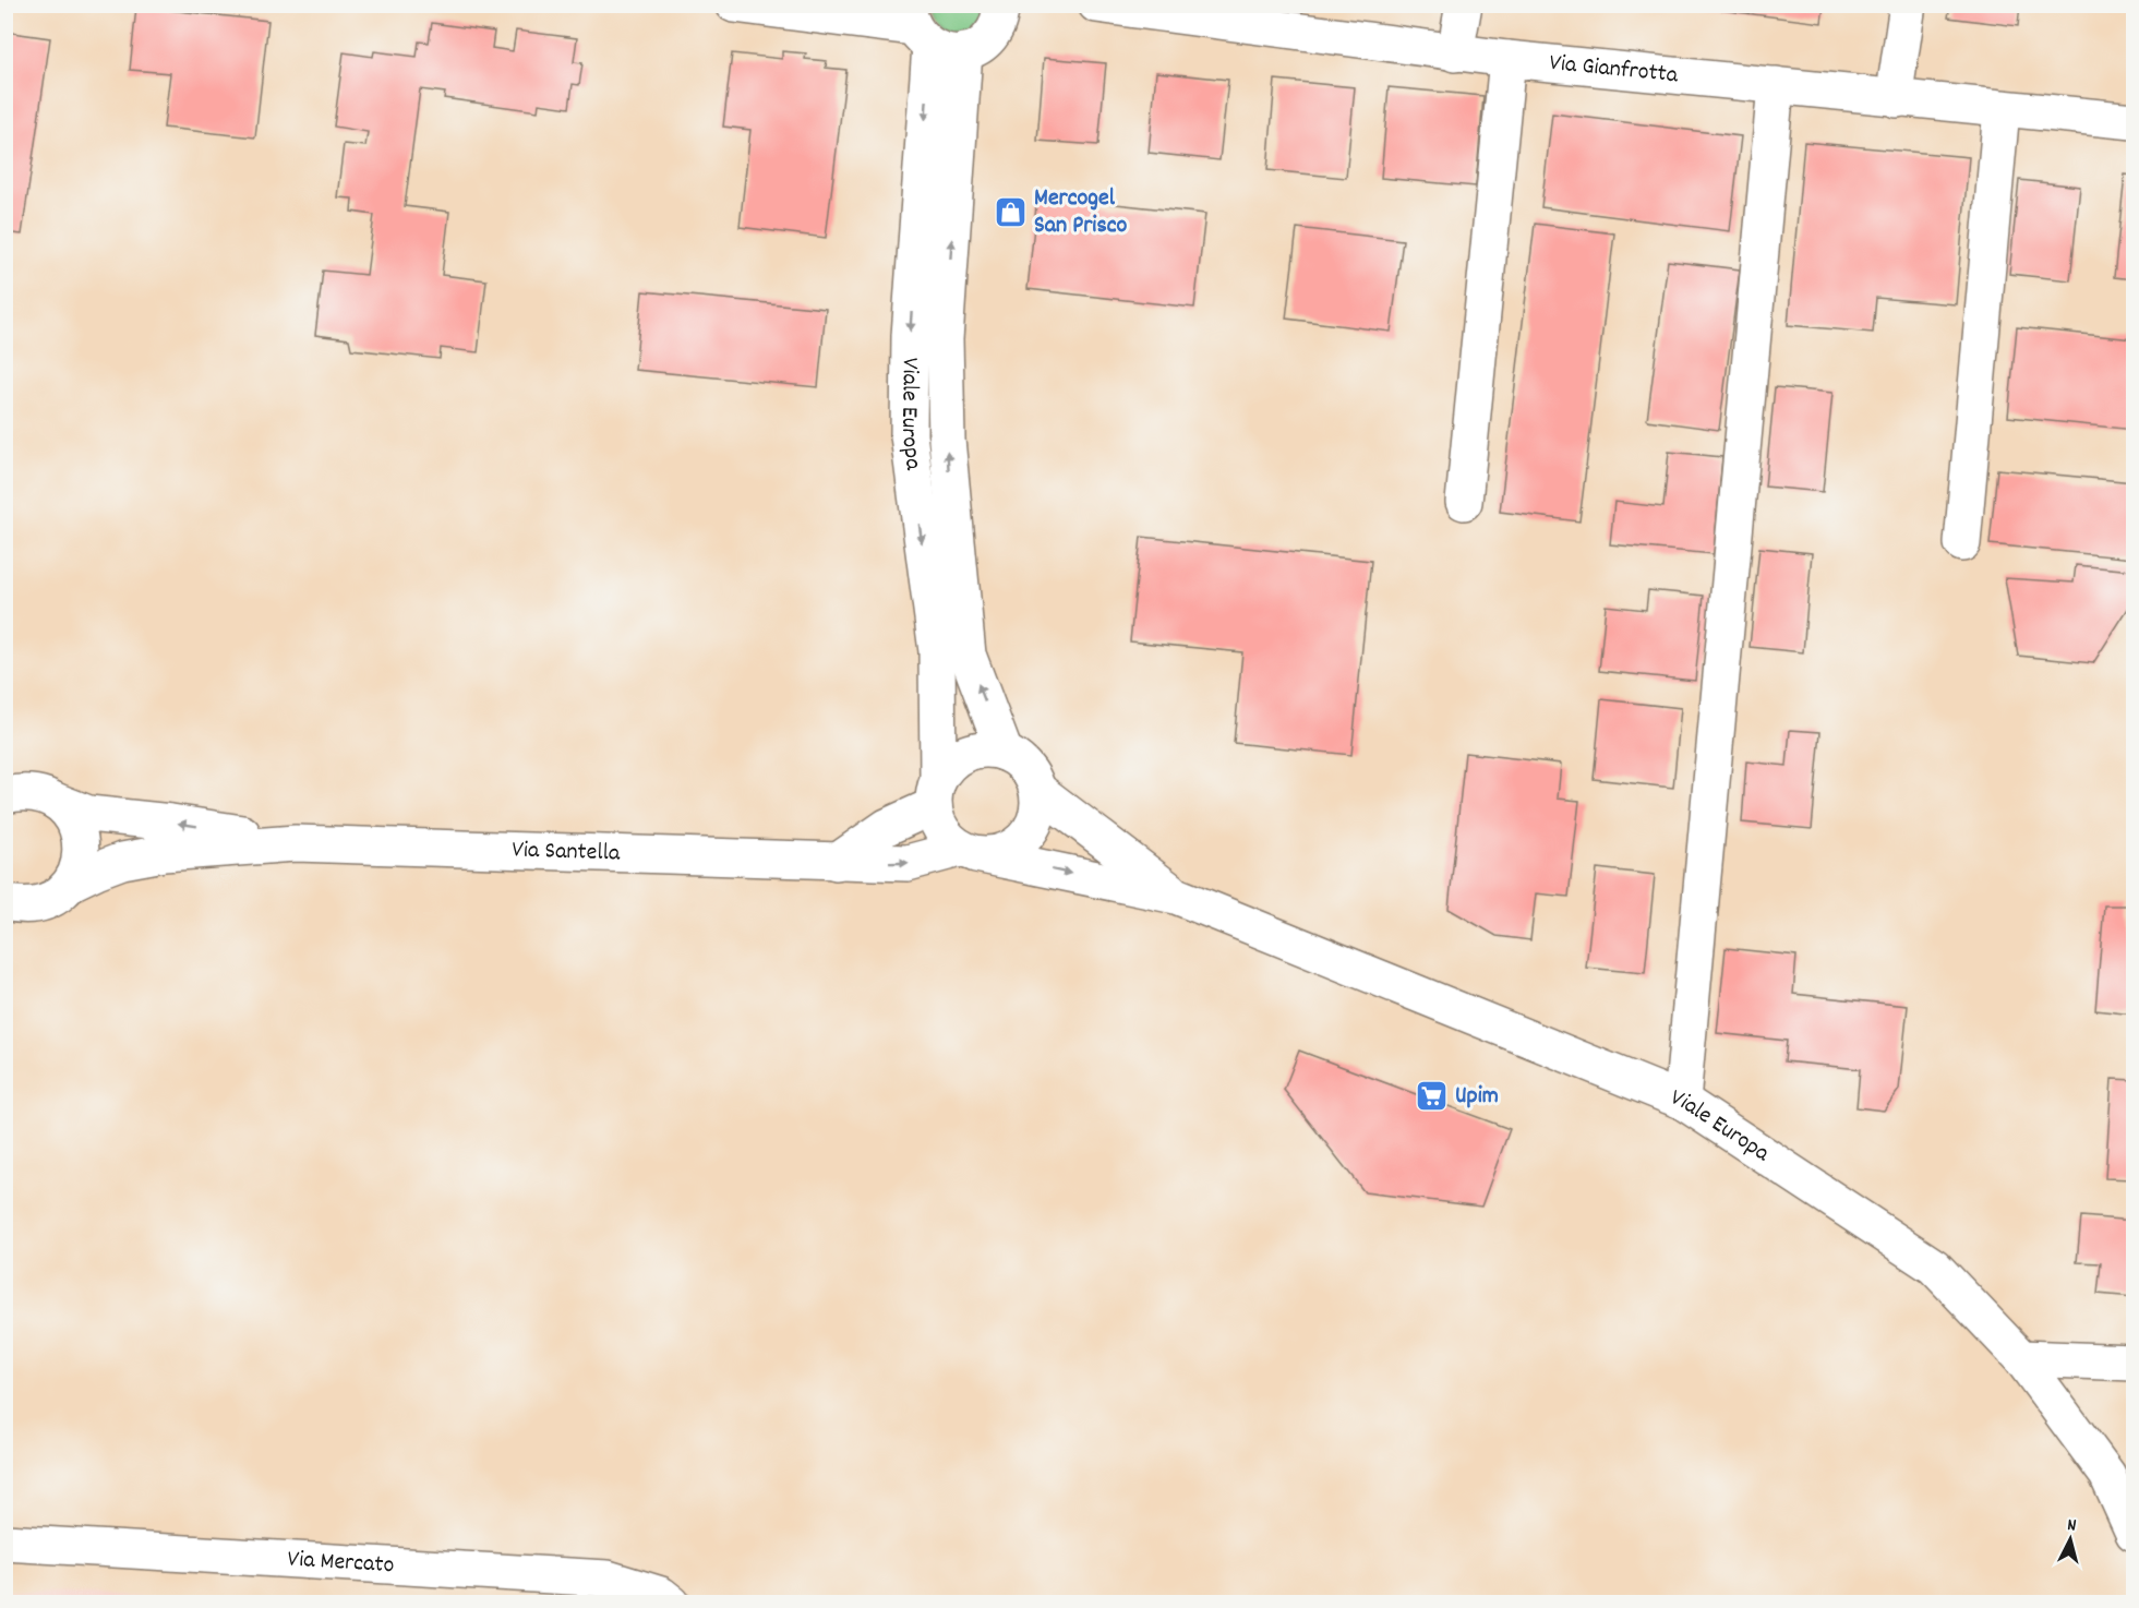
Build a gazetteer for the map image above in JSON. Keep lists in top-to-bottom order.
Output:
{
  "streets": {
    "street": [
      "Via Gianfrotta",
      "Viale Europa",
      "Via Santella",
      "Via Mercato"
    ]
  },
  "crossings": [
    ["Viale Europa", "Via Santella"]
  ],
  "places": {
    "shop": ["Mercogel San Prisco"],
    "supermarket": ["Upim"]
  },
  "north": "top"
}
